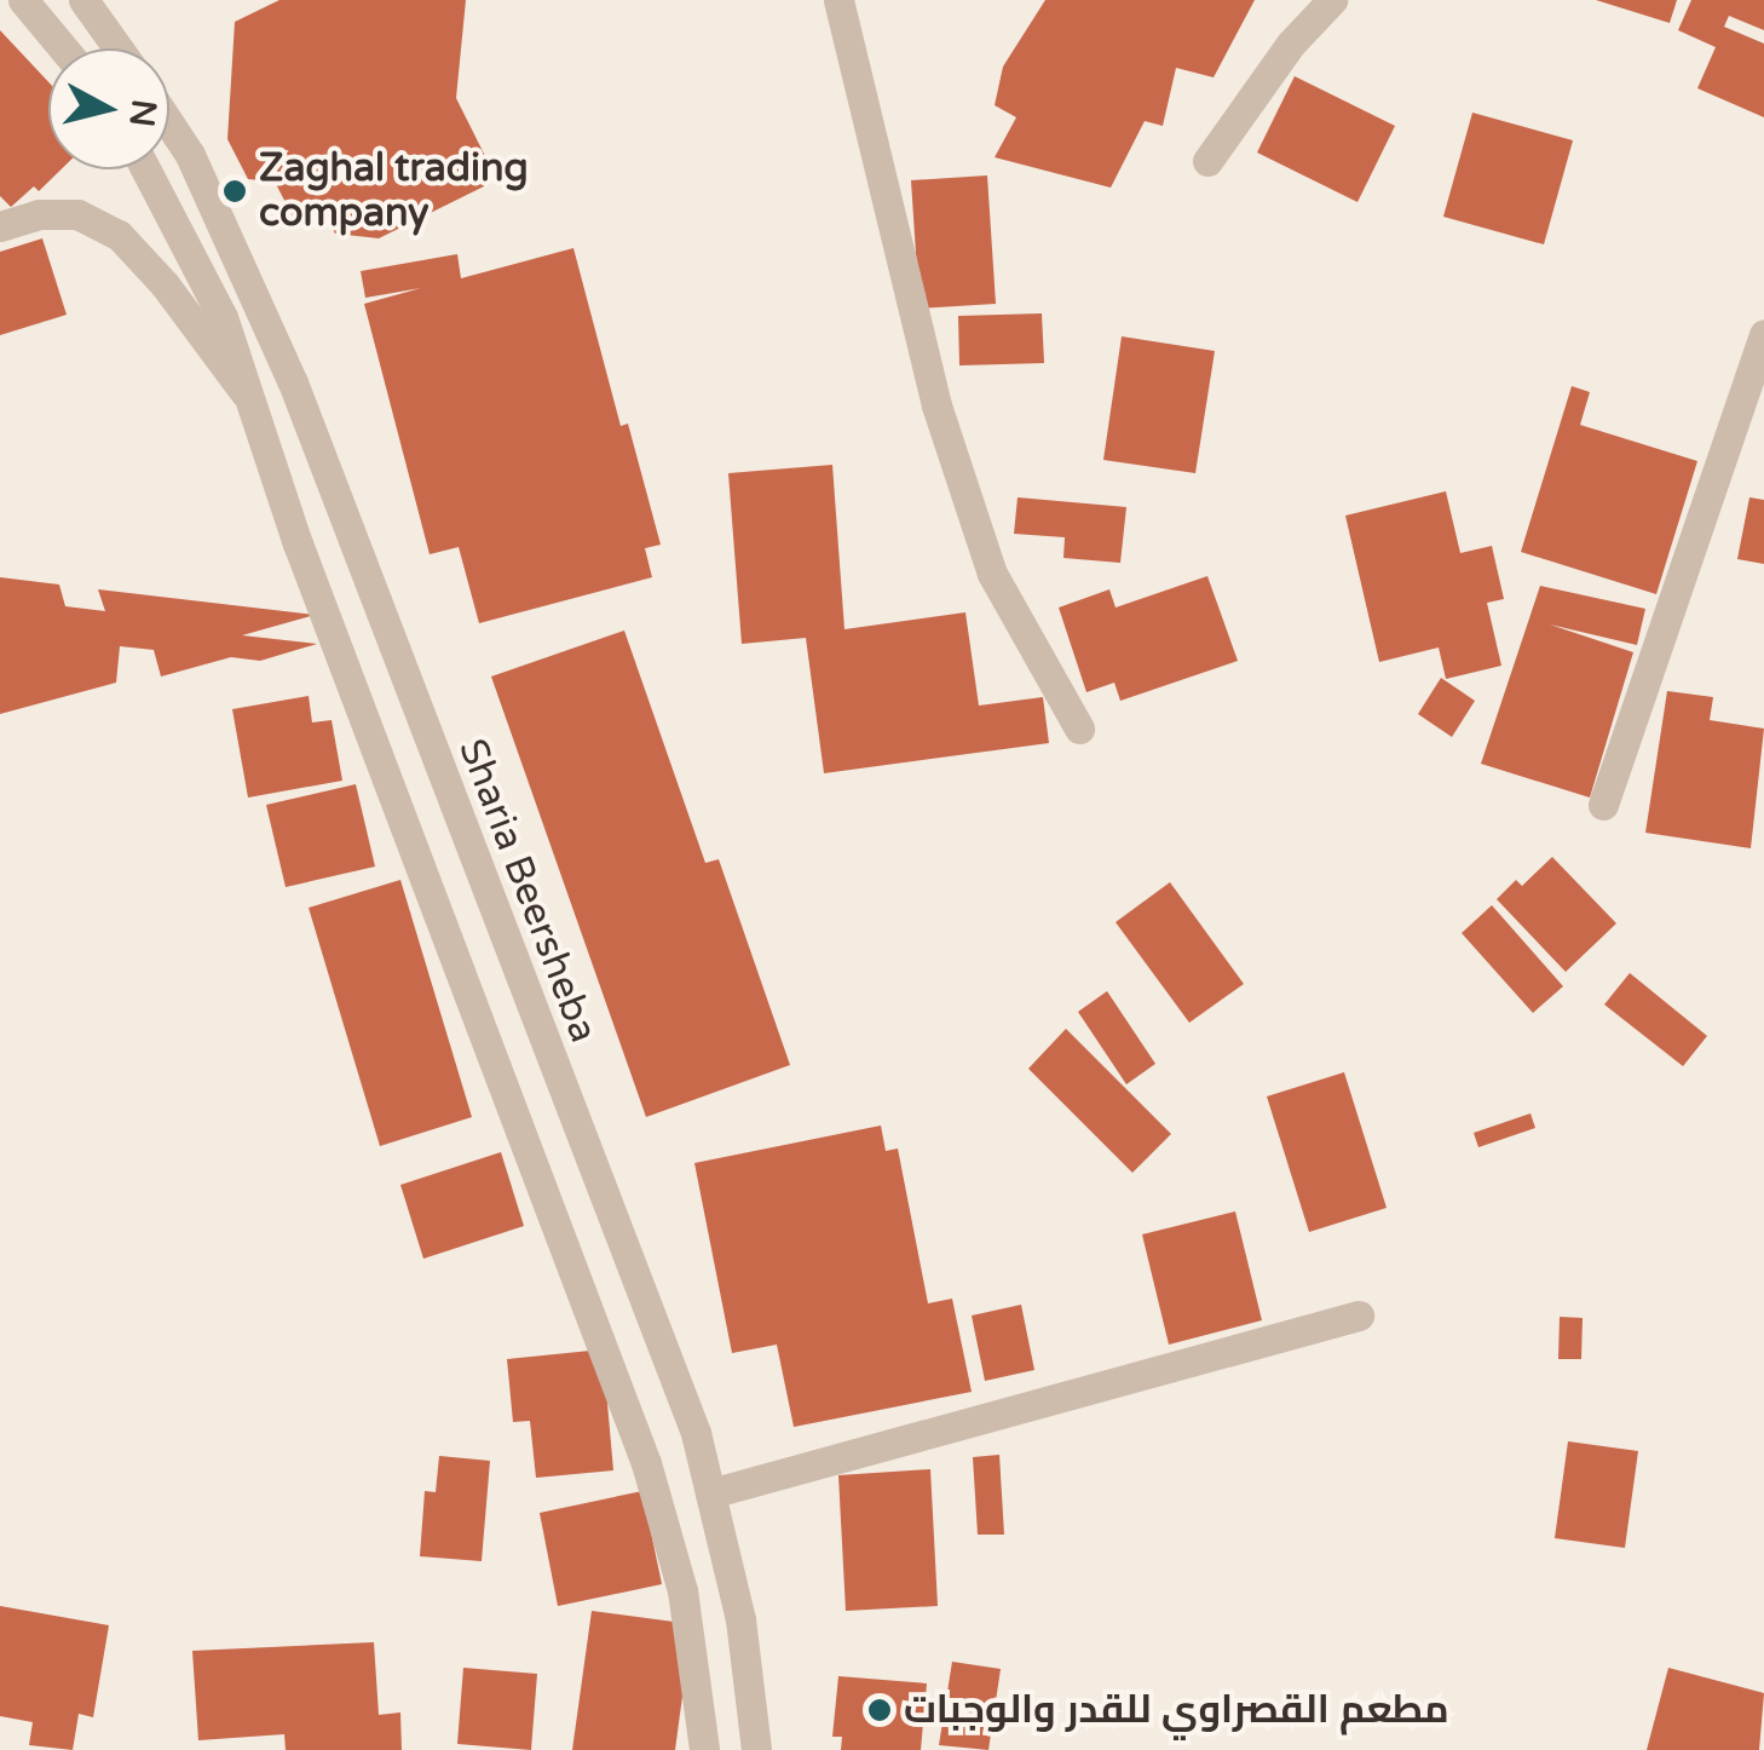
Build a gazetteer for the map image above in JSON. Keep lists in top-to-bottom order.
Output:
{
  "streets": {
    "street": ["Sharia Beersheba"]
  },
  "places": ["Zaghal trading company", "مطعم القصراوي للقدر والوجبات"],
  "north": "right"
}
